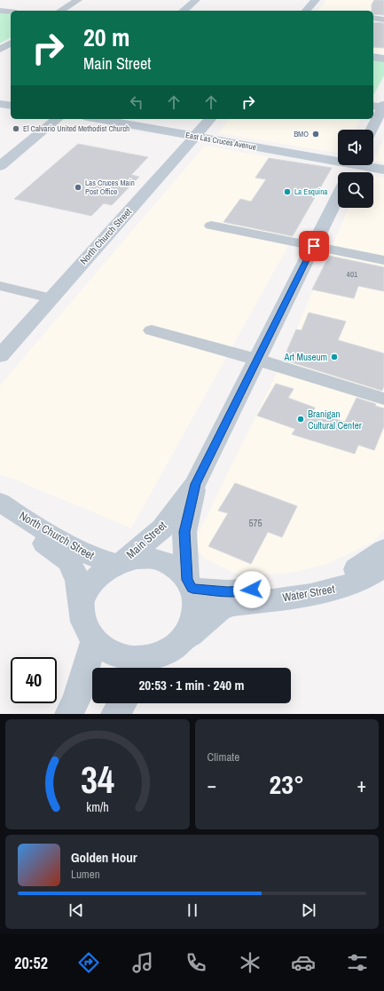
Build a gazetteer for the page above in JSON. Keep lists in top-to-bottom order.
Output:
{
  "streets": {
    "street": [
      "East Las Cruces Avenue",
      "North Church Street",
      "Main Street",
      "Water Street"
    ]
  },
  "crossings": [
    ["East Las Cruces Avenue", "North Church Street"],
    ["North Church Street", "Main Street"],
    ["North Church Street", "Water Street"],
    ["Main Street", "Water Street"]
  ],
  "places": [
    "El Calvario United Methodist Church",
    "BMO",
    "Las Cruces Main Post Office",
    "La Esquina",
    "Art Museum",
    "Branigan Cultural Center"
  ],
  "house_numbers": ["401", "575"],
  "page": {
    "turn": ["20 m", "Main Street"],
    "limit": "40",
    "trip": "20:53 · 1 min · 240 m",
    "tile": "Climate",
    "heat": ["−", "23°", "+"],
    "song": ["Golden Hour", "Lumen"],
    "tabs": "20:52",
    "gauge": ["34", "km/h"]
  }
}
